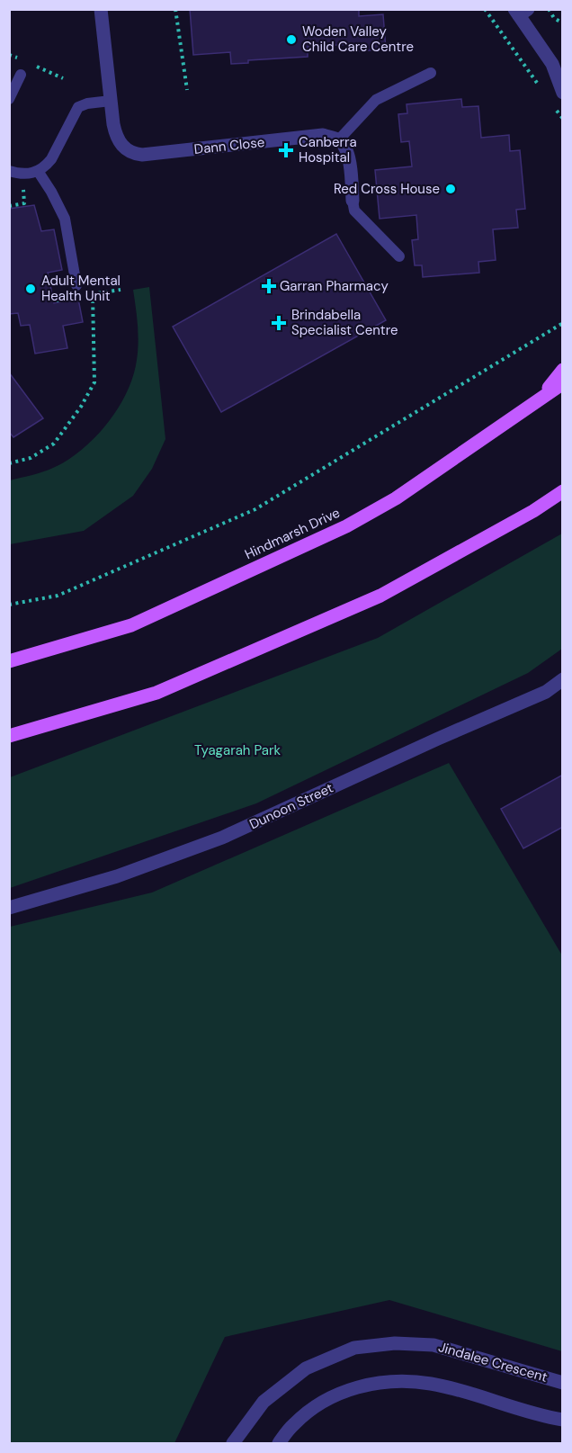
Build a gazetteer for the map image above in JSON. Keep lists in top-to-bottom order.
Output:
{
  "streets": {
    "main road": ["Hindmarsh Drive"],
    "street": ["Dann Close", "Dunoon Street", "Jindalee Crescent"]
  },
  "parks": ["Tyagarah Park"],
  "places": {
    "other": ["Woden Valley Child Care Centre", "Red Cross House", "Adult Mental Health Unit"],
    "health": ["Canberra Hospital", "Garran Pharmacy", "Brindabella Specialist Centre"]
  }
}
